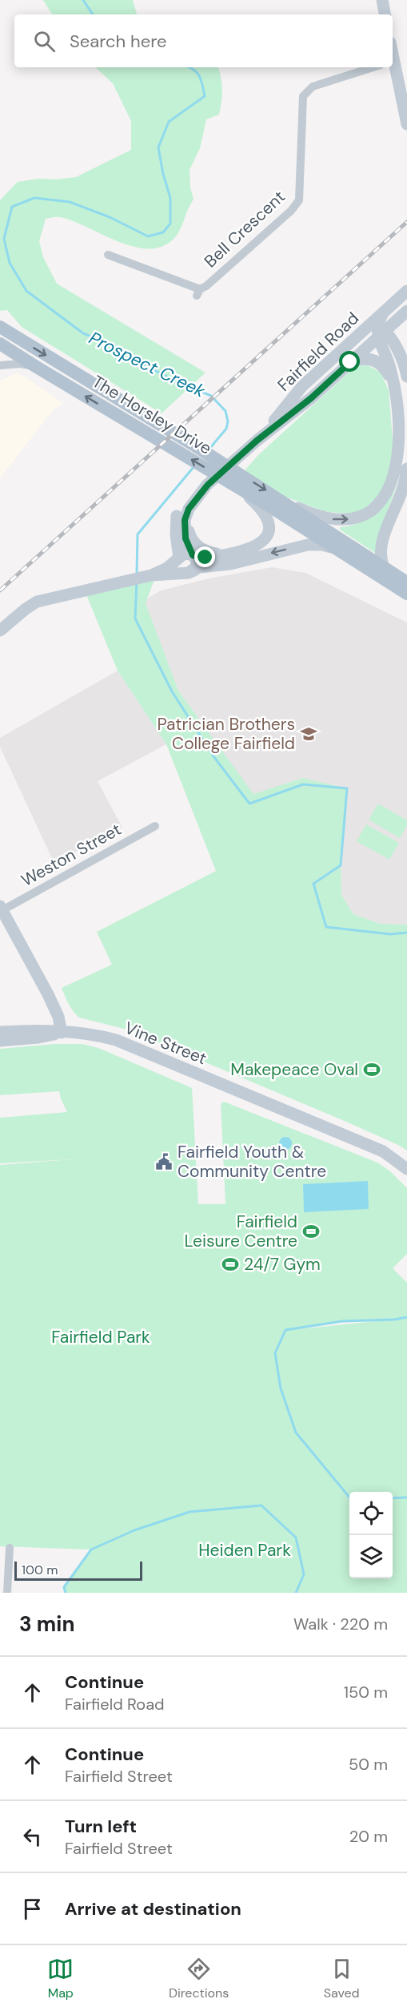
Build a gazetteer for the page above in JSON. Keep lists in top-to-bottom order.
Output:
{
  "streets": {
    "main road": ["Fairfield Road", "The Horsley Drive", "Vine Street"],
    "street": ["Bell Crescent", "Weston Street"]
  },
  "water": ["Prospect Creek"],
  "parks": ["Fairfield Park", "Heiden Park"],
  "places": {
    "school or university": ["Patrician Brothers College Fairfield"],
    "sports": ["Makepeace Oval", "Fairfield Leisure Centre", "24/7 Gym"],
    "public building": ["Fairfield Youth & Community Centre"]
  },
  "scale_bar": "100 m",
  "page": {
    "search": "Search here",
    "scale": "100 m",
    "heading": ["3 min", "Walk · 220 m"],
    "list": [
      ["Continue", "Fairfield Road", "150 m"],
      ["Continue", "Fairfield Street", "50 m"],
      ["Turn left", "Fairfield Street", "20 m"],
      "Arrive at destination"
    ],
    "nav": ["Map", "Directions", "Saved"]
  }
}
